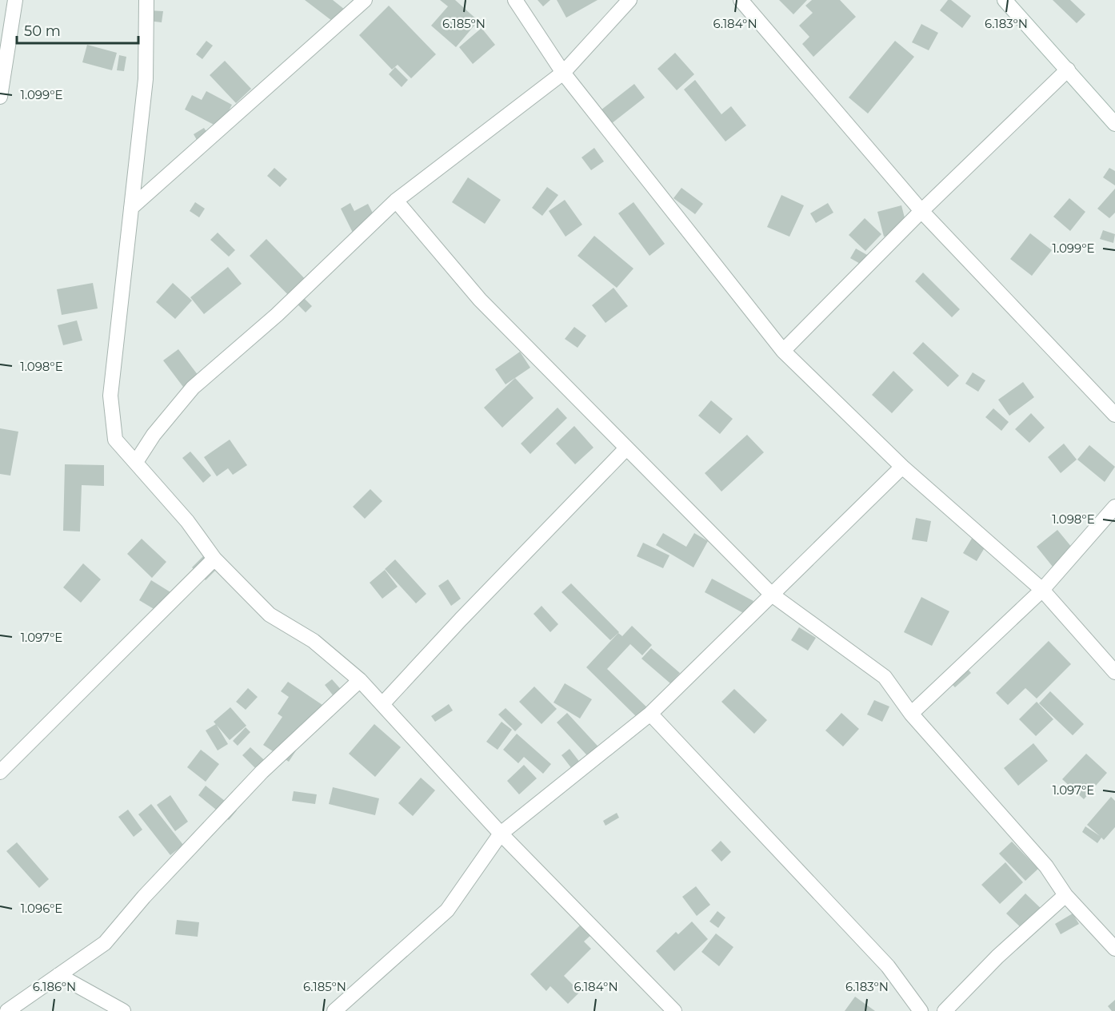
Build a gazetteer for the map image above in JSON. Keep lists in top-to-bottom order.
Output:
{
  "scale_bar": "50 m",
  "coordinates": [
    "6.185°N",
    "6.184°N",
    "6.183°N",
    "1.099°E",
    "1.098°E",
    "1.097°E",
    "1.096°E",
    "6.186°N"
  ]
}
